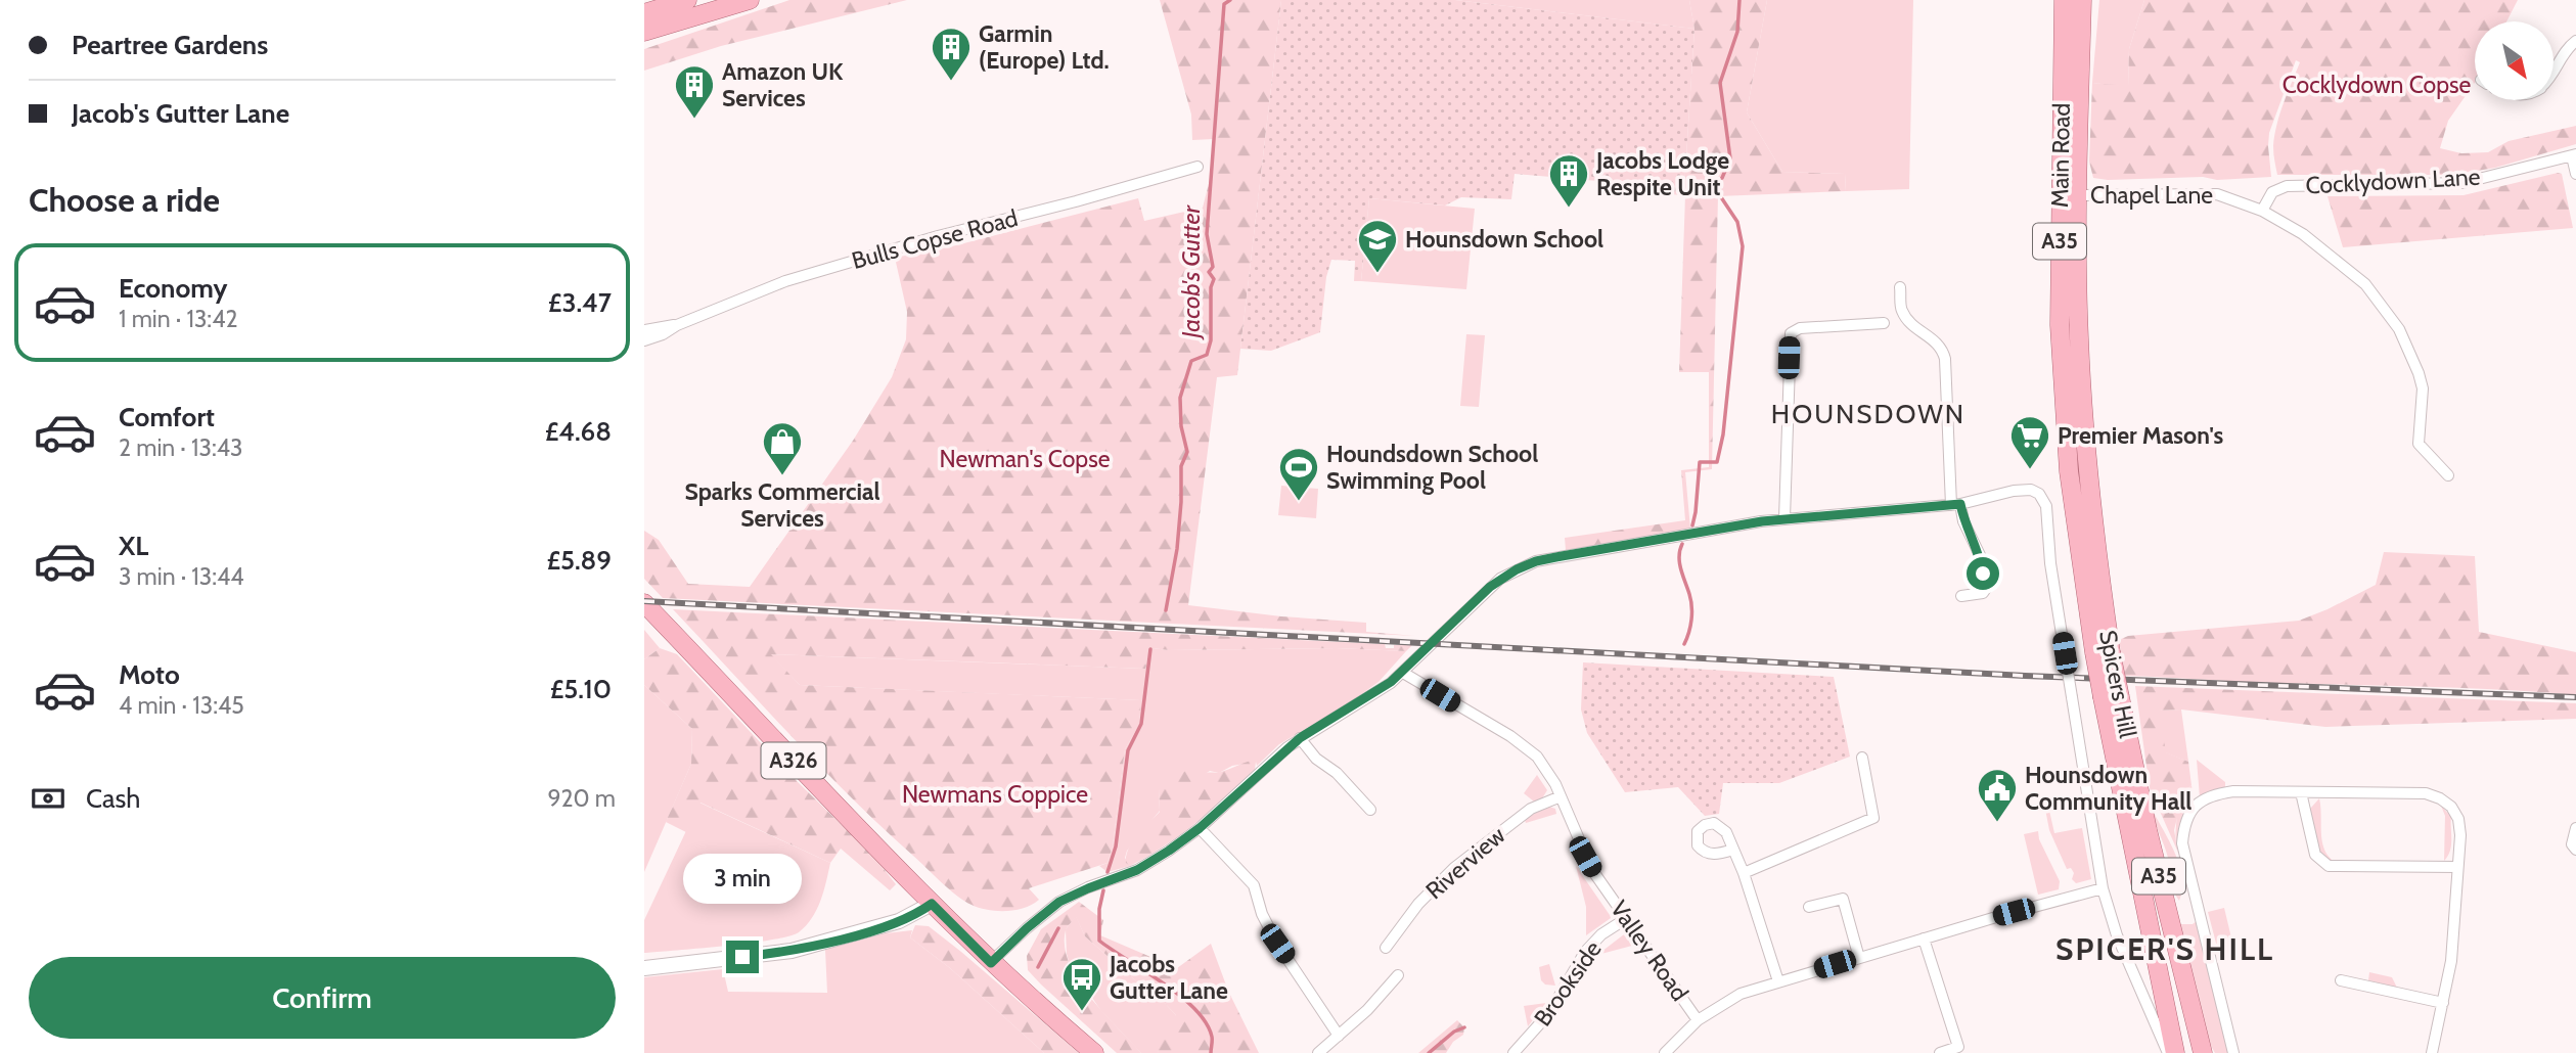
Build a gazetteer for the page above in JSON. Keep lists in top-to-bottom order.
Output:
{
  "streets": {
    "main road": [
      "Main Road",
      "A35",
      "Spicers Hill",
      "A326"
    ],
    "street": [
      "Cocklydown Lane",
      "Chapel Lane",
      "Bulls Copse Road",
      "Riverview",
      "Valley Road",
      "Brookside"
    ]
  },
  "crossings": [
    ["Main Road", "Chapel Lane"],
    ["Main Road", "Spicers Hill"],
    ["Cocklydown Lane", "Chapel Lane"],
    ["Riverview", "Valley Road"],
    ["Valley Road", "Brookside"]
  ],
  "districts": ["HOUNSDOWN", "SPICER'S HILL"],
  "water": ["Jacob's Gutter"],
  "parks": ["Cocklydown Copse", "Newman's Copse", "Newmans Coppice"],
  "places": {
    "building": ["Garmin (Europe) Ltd.", "Amazon UK Services", "Jacobs Lodge Respite Unit"],
    "school or university": ["Hounsdown School"],
    "supermarket": ["Premier Mason's"],
    "shop": ["Sparks Commercial Services"],
    "sports": ["Houndsdown School Swimming Pool"],
    "public building": ["Hounsdown Community Hall"],
    "bus stop": ["Jacobs Gutter Lane"]
  },
  "north": "bottom right",
  "page": {
    "banner": ["Peartree Gardens", "Jacob's Gutter Lane"],
    "heading": "Choose a ride",
    "list": [
      {
        "name": "Economy",
        "note": "1 min · 13:42",
        "value": "£3.47"
      },
      {
        "name": "Comfort",
        "note": "2 min · 13:43",
        "value": "£4.68"
      },
      {
        "name": "XL",
        "note": "3 min · 13:44",
        "value": "£5.89"
      },
      {
        "name": "Moto",
        "note": "4 min · 13:45",
        "value": "£5.10"
      }
    ],
    "pay": ["Cash", "920 m"],
    "bubble": "3 min",
    "buttons": "Confirm"
  }
}
